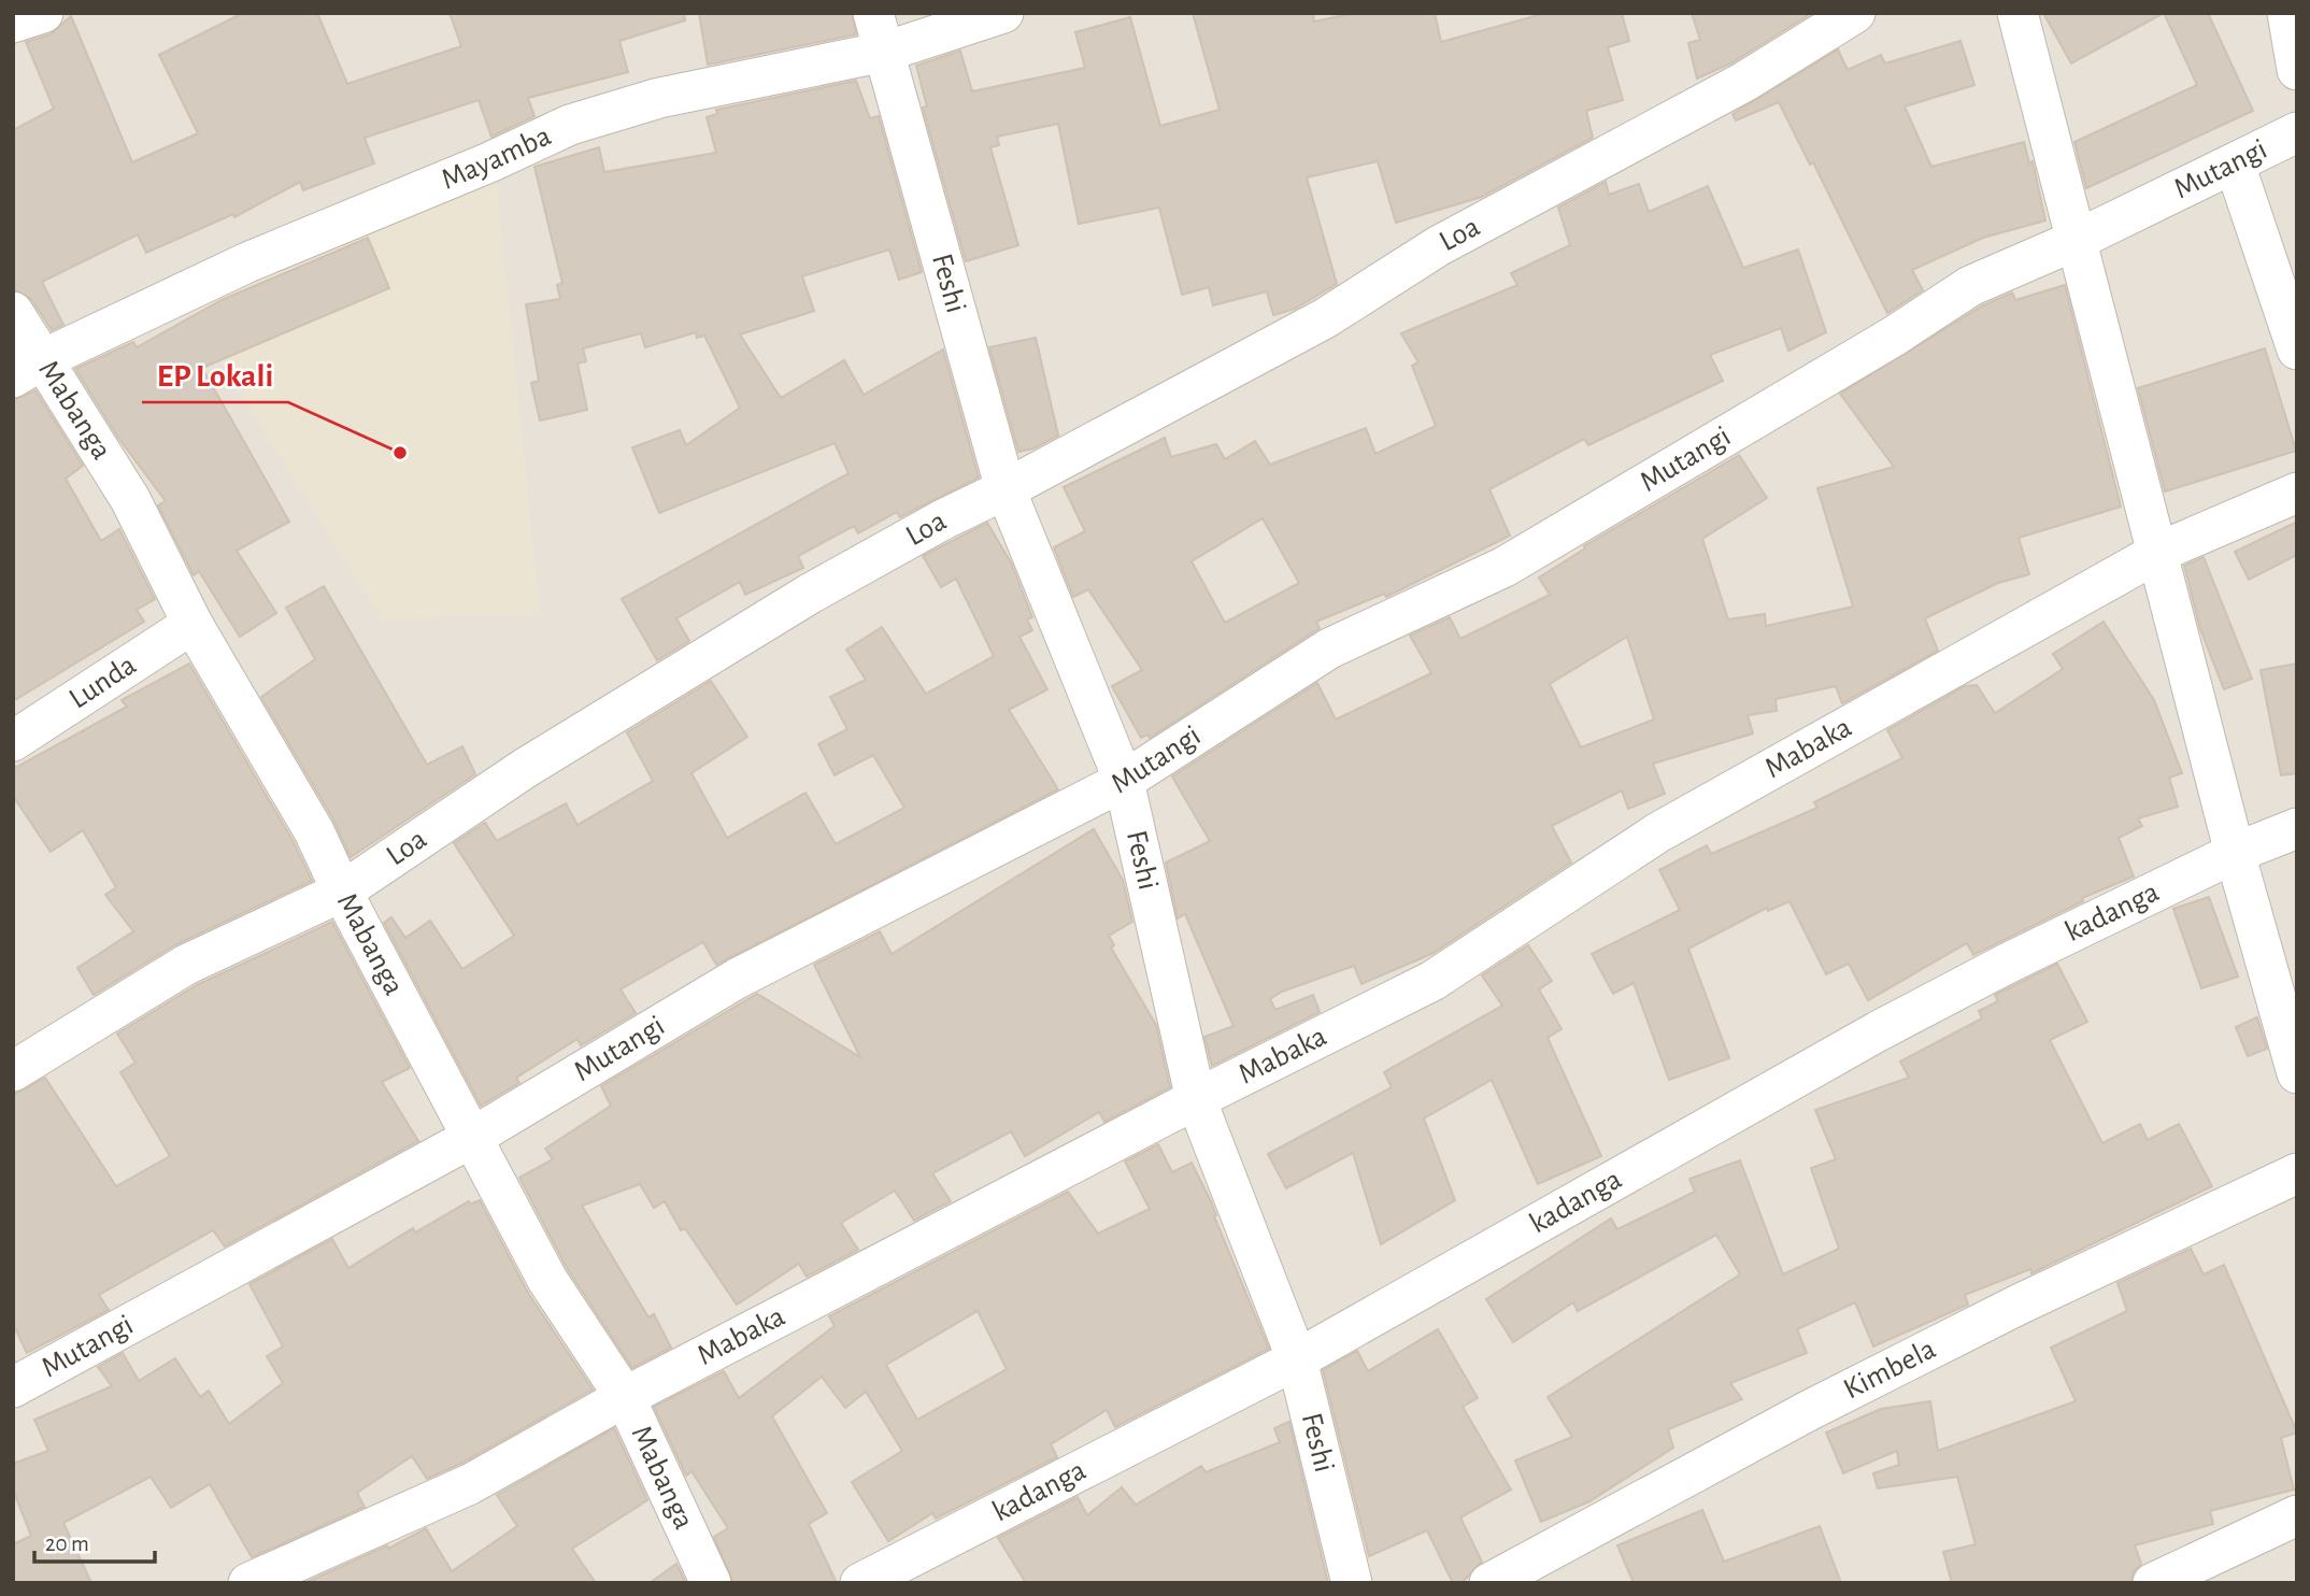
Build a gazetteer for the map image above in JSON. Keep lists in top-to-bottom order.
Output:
{
  "streets": {
    "street": [
      "Mayamba",
      "Mutangi",
      "Loa",
      "Feshi",
      "Mabanga",
      "Lunda",
      "Mabaka",
      "kadanga",
      "Kimbela"
    ]
  },
  "crossings": [
    ["Mayamba", "Feshi"],
    ["Mayamba", "Mabanga"],
    ["Mutangi", "Feshi"],
    ["Mutangi", "Mabanga"],
    ["Loa", "Feshi"],
    ["Loa", "Mabanga"],
    ["Feshi", "Mabaka"],
    ["Feshi", "kadanga"],
    ["Mabanga", "Lunda"],
    ["Mabanga", "Mabaka"]
  ],
  "places": ["EP Lokali"],
  "scale_bar": "20 m"
}
